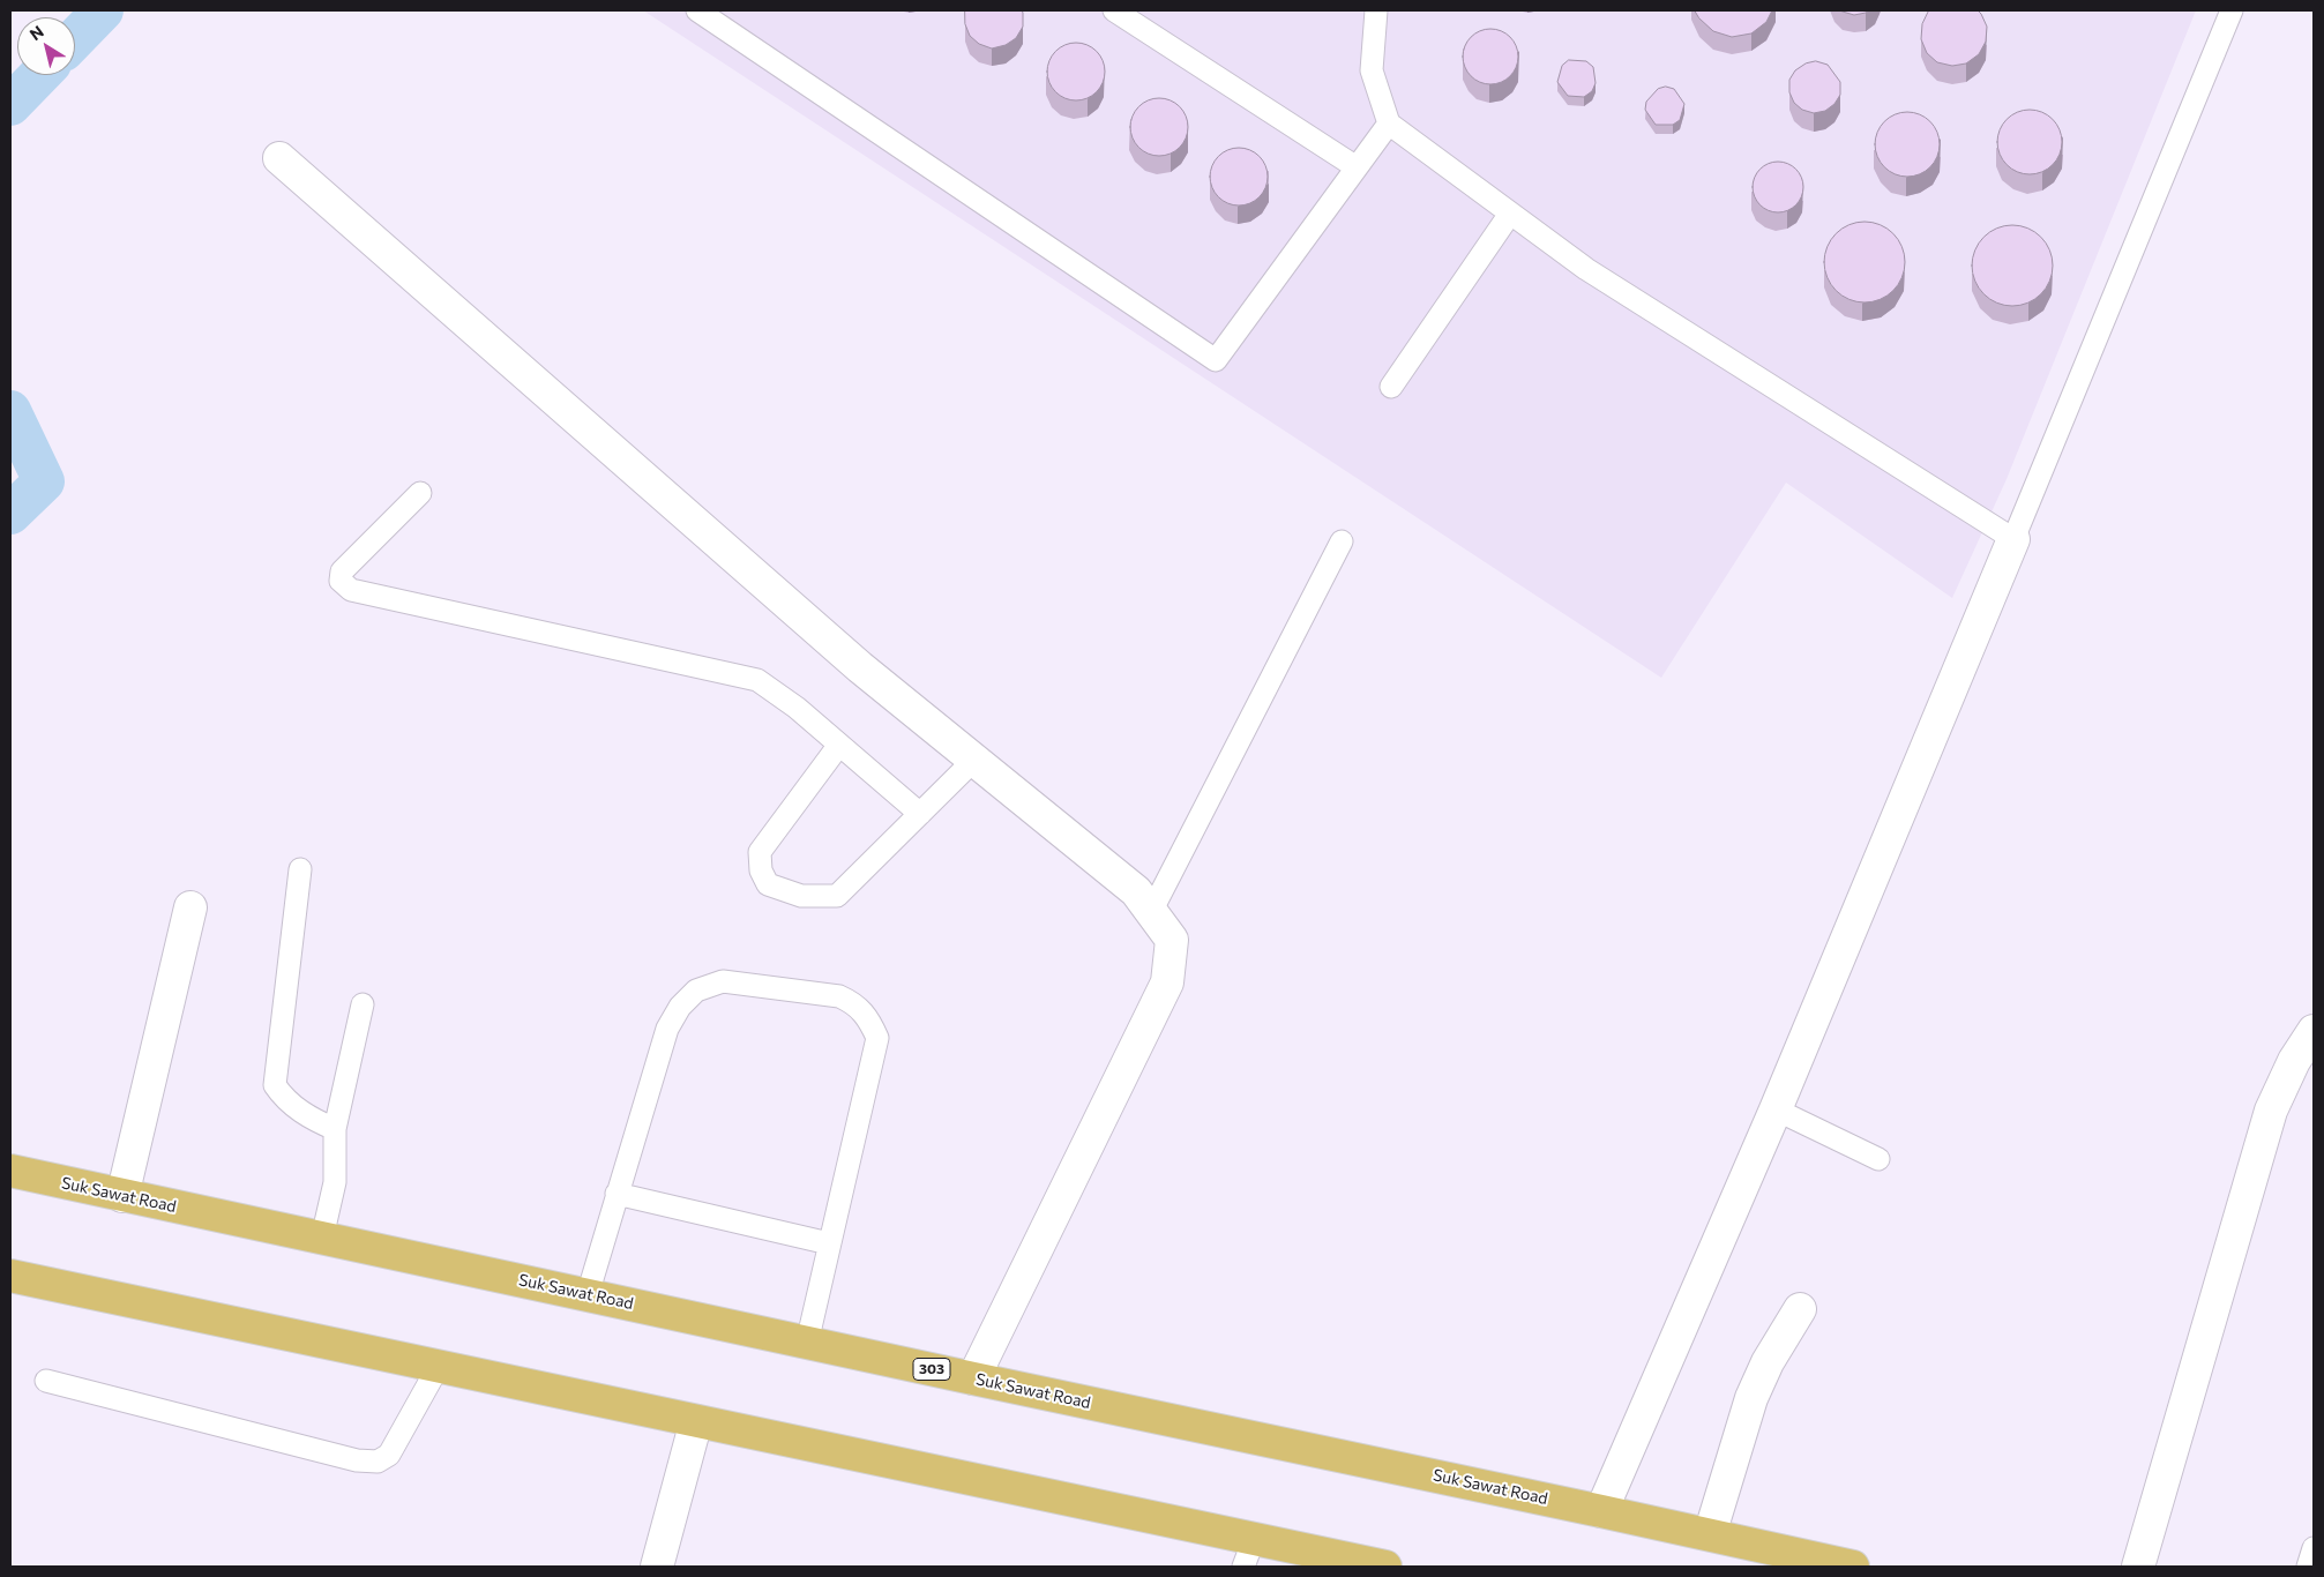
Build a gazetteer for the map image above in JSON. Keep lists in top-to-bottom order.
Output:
{
  "streets": {
    "main road": ["Suk Sawat Road", "303"]
  },
  "north": "top left"
}
